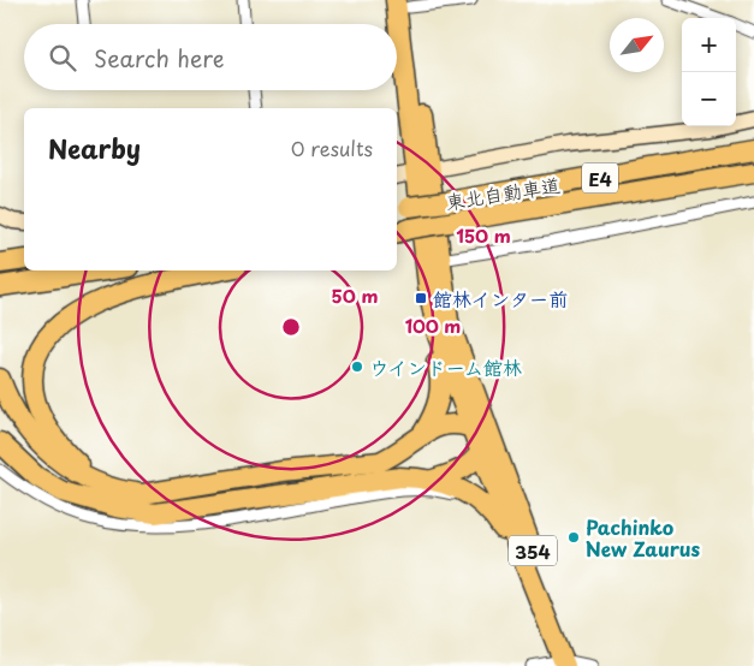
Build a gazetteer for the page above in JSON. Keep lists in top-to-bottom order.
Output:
{
  "streets": {
    "highway": ["E4", "東北自動車道", "354"]
  },
  "places": {
    "transit": ["館林インター前"],
    "other": ["ウインドーム館林", "Pachinko New Zaurus"]
  },
  "north": "top right",
  "page": {
    "map_buttons": ["+", "−"],
    "search": "Search here",
    "heading": ["Nearby", "0 results"]
  },
  "rings": ["150 m", "50 m", "100 m"]
}
